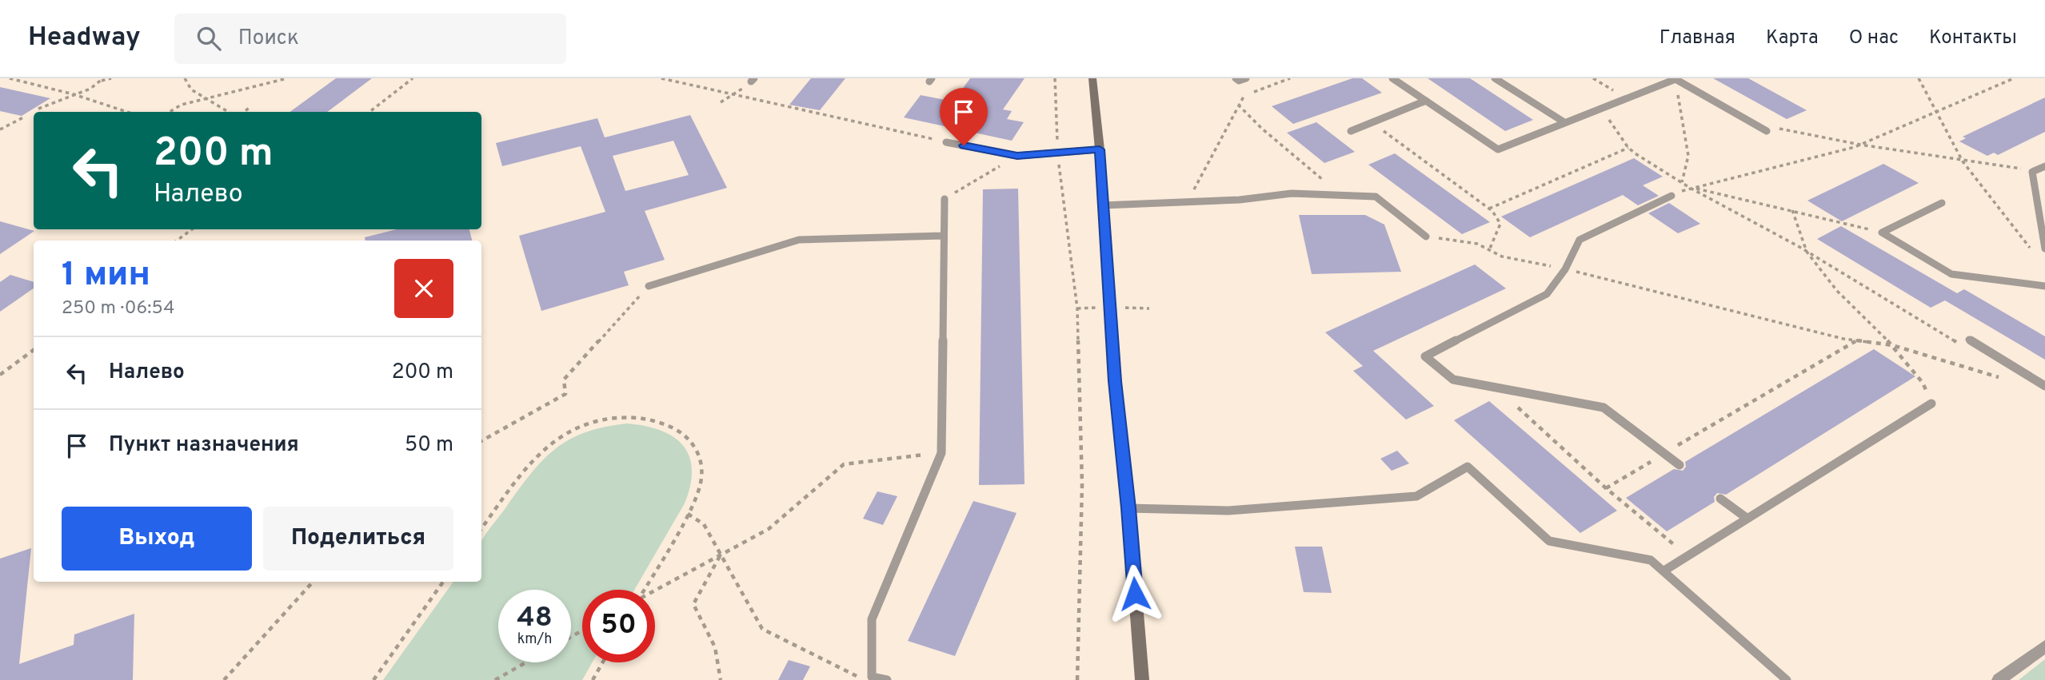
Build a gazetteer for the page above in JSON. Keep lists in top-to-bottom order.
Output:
{
  "page": {
    "header": "Headway",
    "search": "Поиск",
    "nav": [
      "Главная",
      "Карта",
      "О нас",
      "Контакты"
    ],
    "turn": ["200 m", "Налево"],
    "heading": ["1 мин", "250 m · 06:54"],
    "list": [
      {
        "name": "Налево",
        "value": "200 m"
      },
      {
        "name": "Пункт назначения",
        "value": "50 m"
      }
    ],
    "buttons": ["Выход", "Поделиться"],
    "speed": "48 km/h",
    "limit": "50"
  }
}
